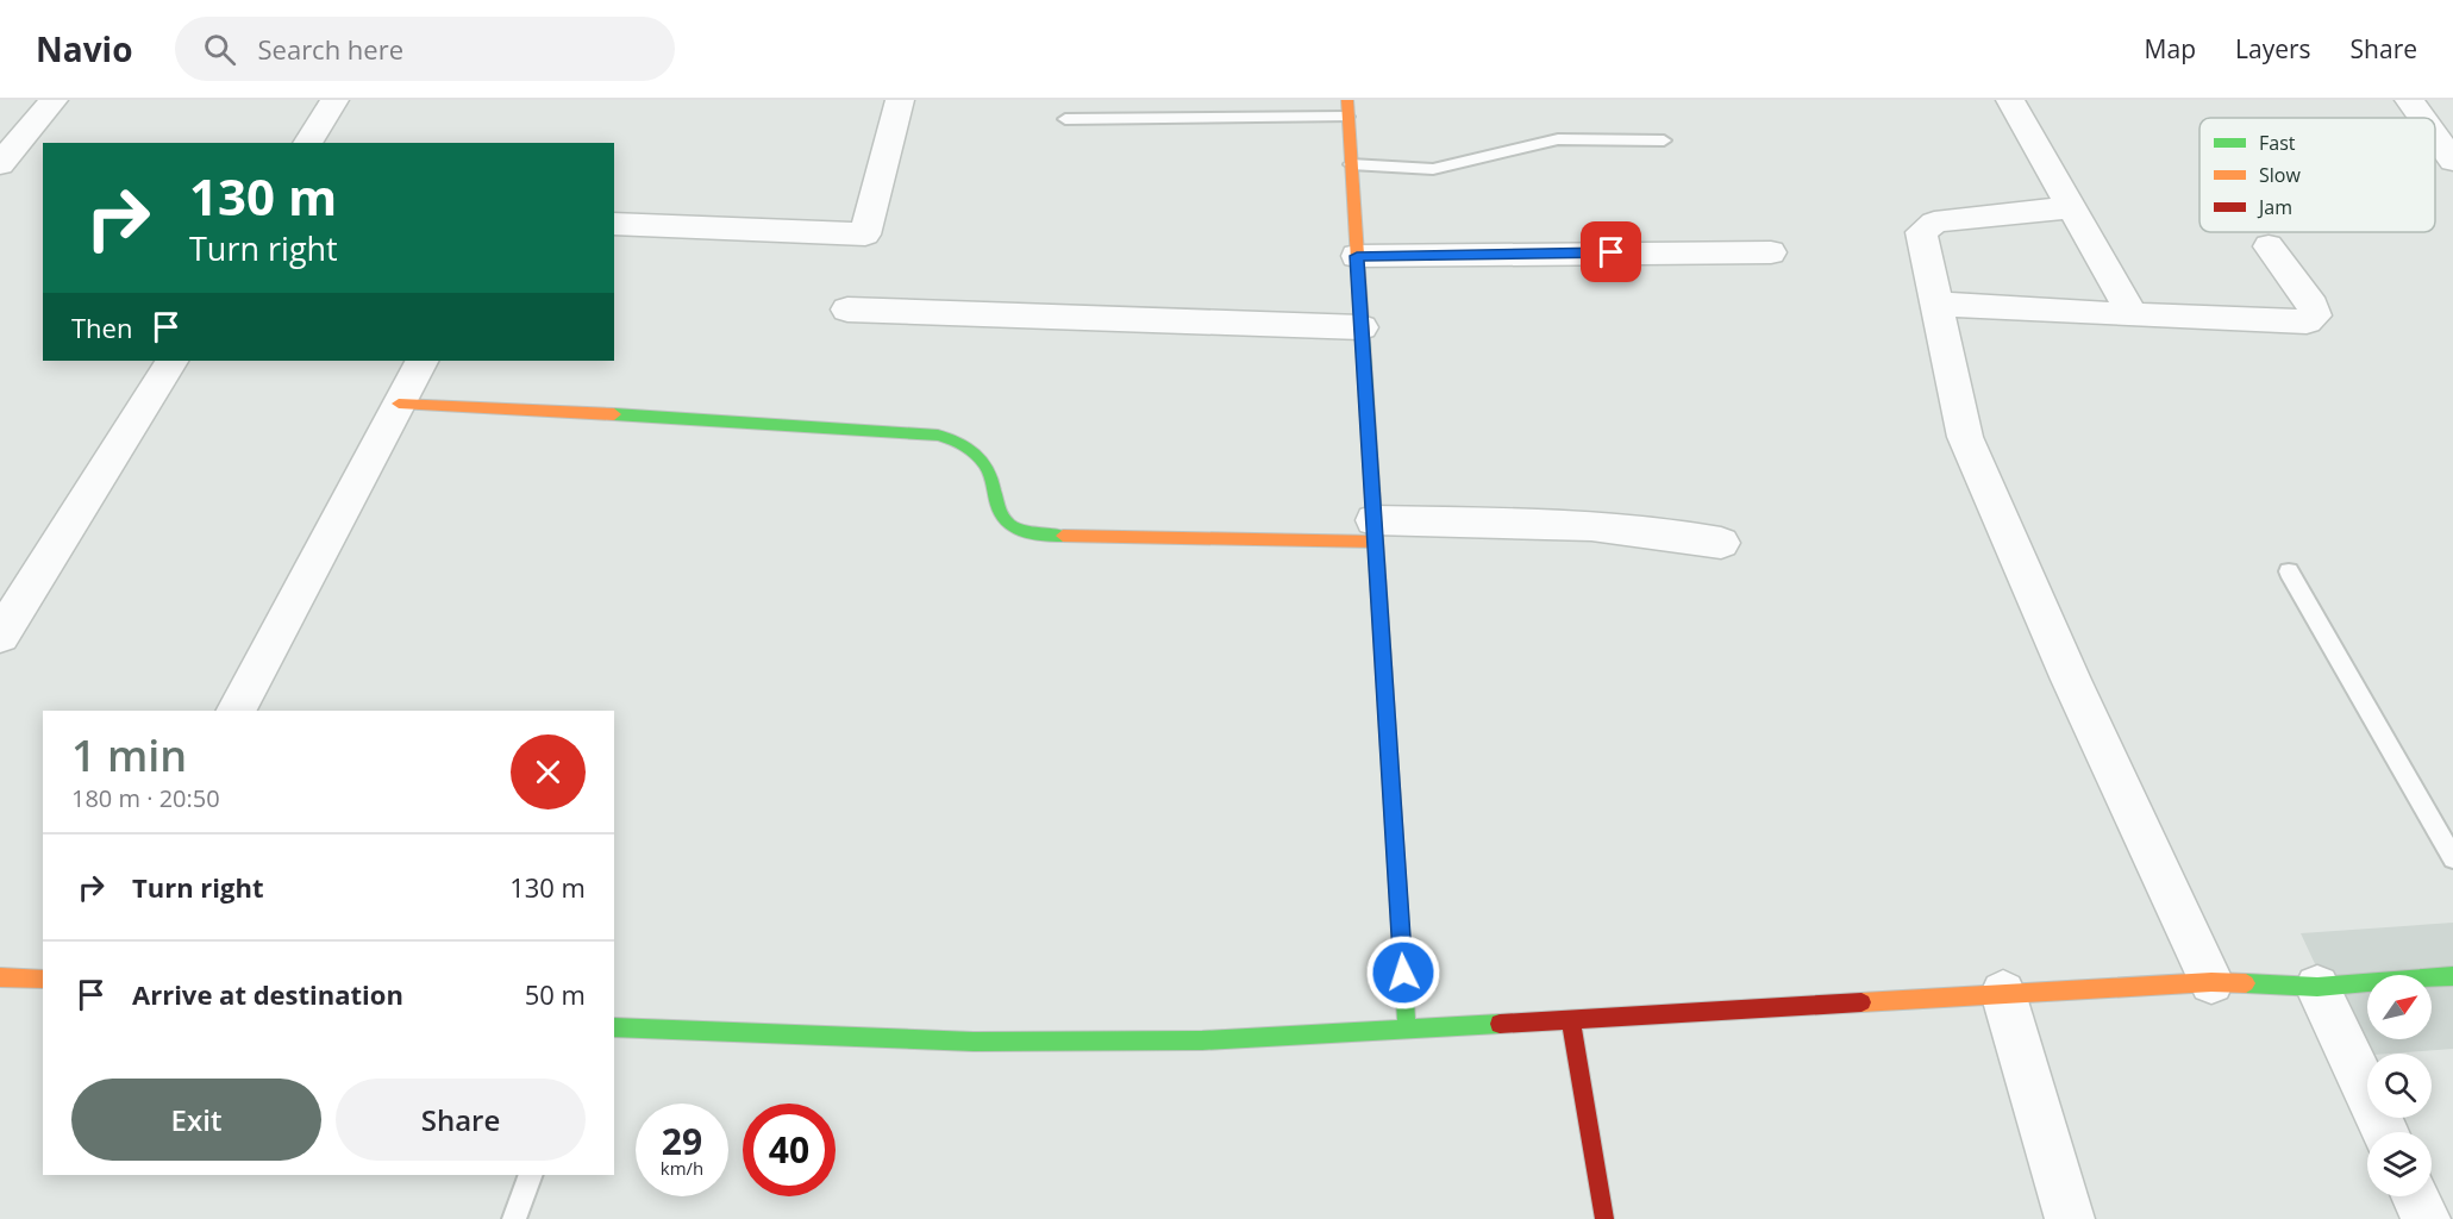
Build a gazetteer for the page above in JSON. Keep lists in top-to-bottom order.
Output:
{
  "legend": ["Fast", "Slow", "Jam"],
  "north": "top right",
  "page": {
    "header": "Navio",
    "search": "Search here",
    "nav": ["Map", "Layers", "Share"],
    "turn": ["130 m", "Turn right"],
    "then": "Then",
    "heading": ["1 min", "180 m · 20:50"],
    "list": [
      {
        "name": "Turn right",
        "value": "130 m"
      },
      {
        "name": "Arrive at destination",
        "value": "50 m"
      }
    ],
    "buttons": ["Exit", "Share"],
    "speed": "29 km/h",
    "limit": "40"
  }
}
